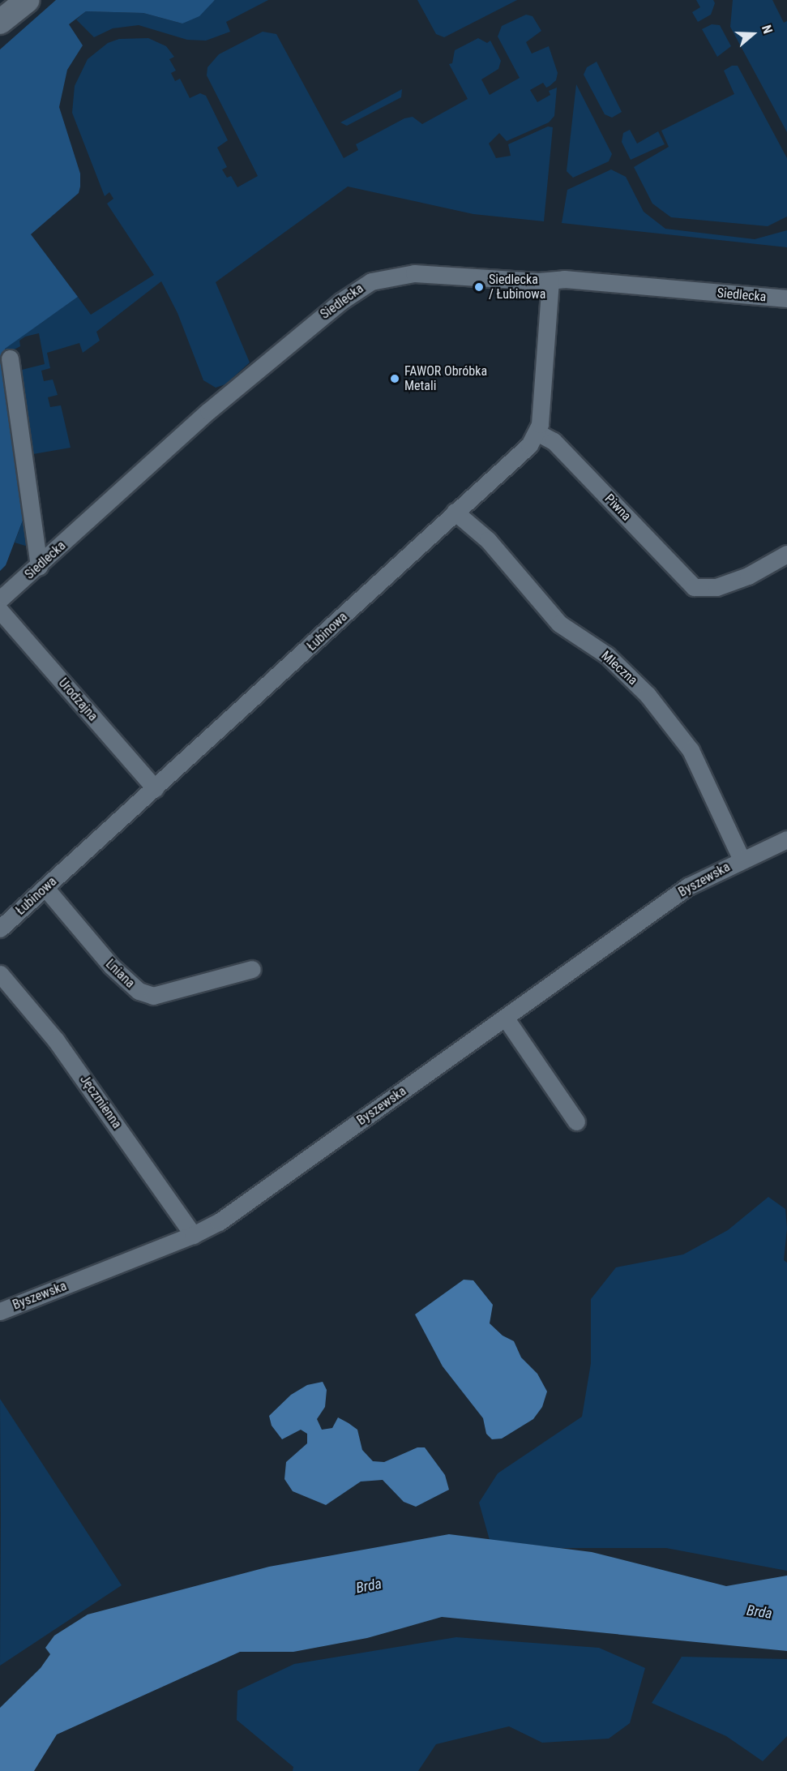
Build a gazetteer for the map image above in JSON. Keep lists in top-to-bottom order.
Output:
{
  "streets": {
    "street": [
      "Siedlecka",
      "Piwna",
      "Łubinowa",
      "Mleczna",
      "Urodzajna",
      "Byszewska",
      "Lniana",
      "Jęczmienna"
    ]
  },
  "crossings": [
    ["Piwna", "Łubinowa"],
    ["Łubinowa", "Mleczna"],
    ["Łubinowa", "Urodzajna"],
    ["Łubinowa", "Lniana"],
    ["Mleczna", "Byszewska"],
    ["Byszewska", "Jęczmienna"]
  ],
  "water": ["Brda"],
  "places": ["Siedlecka / Łubinowa", "FAWOR Obróbka Metali"],
  "north": "right"
}
